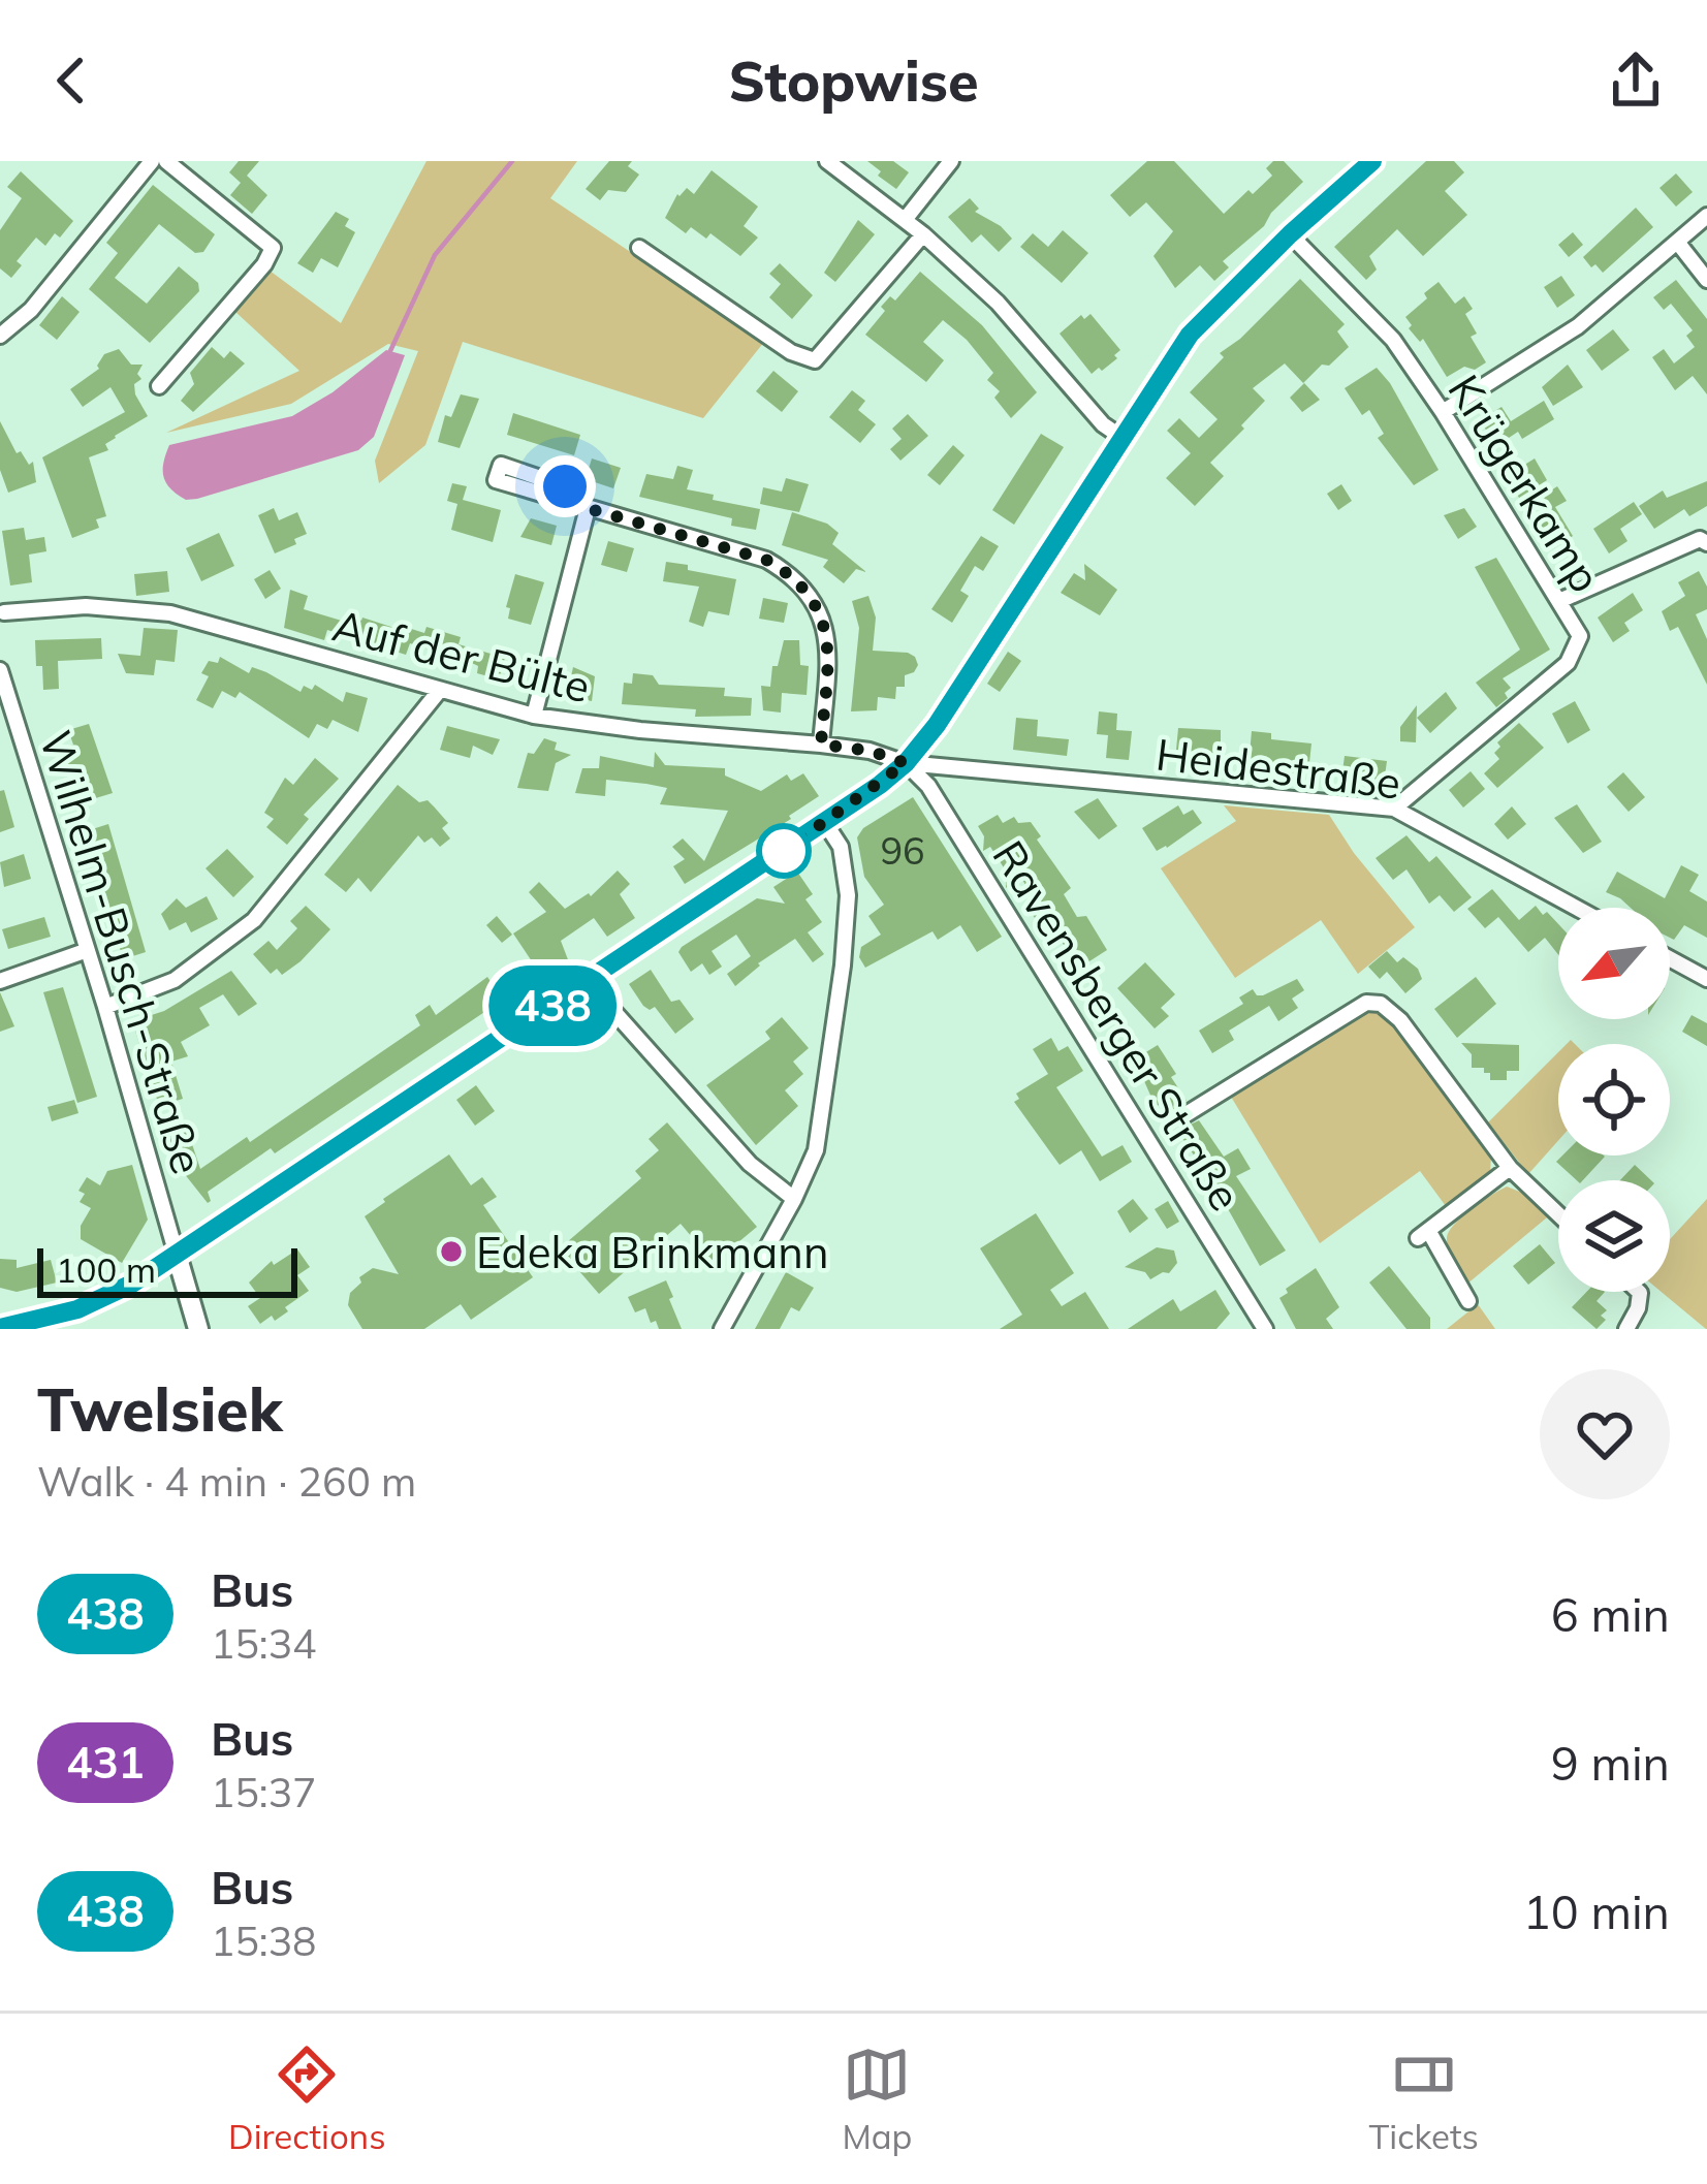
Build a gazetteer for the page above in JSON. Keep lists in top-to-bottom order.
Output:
{
  "streets": {
    "street": [
      "Krügerkamp",
      "Auf der Bülte",
      "Heidestraße",
      "Wilhelm-Busch-Straße",
      "Ravensberger Straße"
    ]
  },
  "crossings": [
    ["Krügerkamp", "Heidestraße"],
    ["Auf der Bülte", "Heidestraße"],
    ["Auf der Bülte", "Ravensberger Straße"],
    ["Heidestraße", "Ravensberger Straße"]
  ],
  "places": ["Edeka Brinkmann"],
  "lines": ["bus line 438"],
  "house_numbers": ["96"],
  "scale_bar": "100 m",
  "north": "bottom left",
  "page": {
    "header": "Stopwise",
    "on_map": "438",
    "scale": "100 m",
    "heading": ["Twelsiek", "Walk · 4 min · 260 m"],
    "list": [
      {
        "mark": "438",
        "name": "Bus",
        "note": "15:34",
        "value": "6 min"
      },
      {
        "mark": "431",
        "name": "Bus",
        "note": "15:37",
        "value": "9 min"
      },
      {
        "mark": "438",
        "name": "Bus",
        "note": "15:38",
        "value": "10 min"
      }
    ],
    "tabs": ["Directions", "Map", "Tickets"]
  }
}
